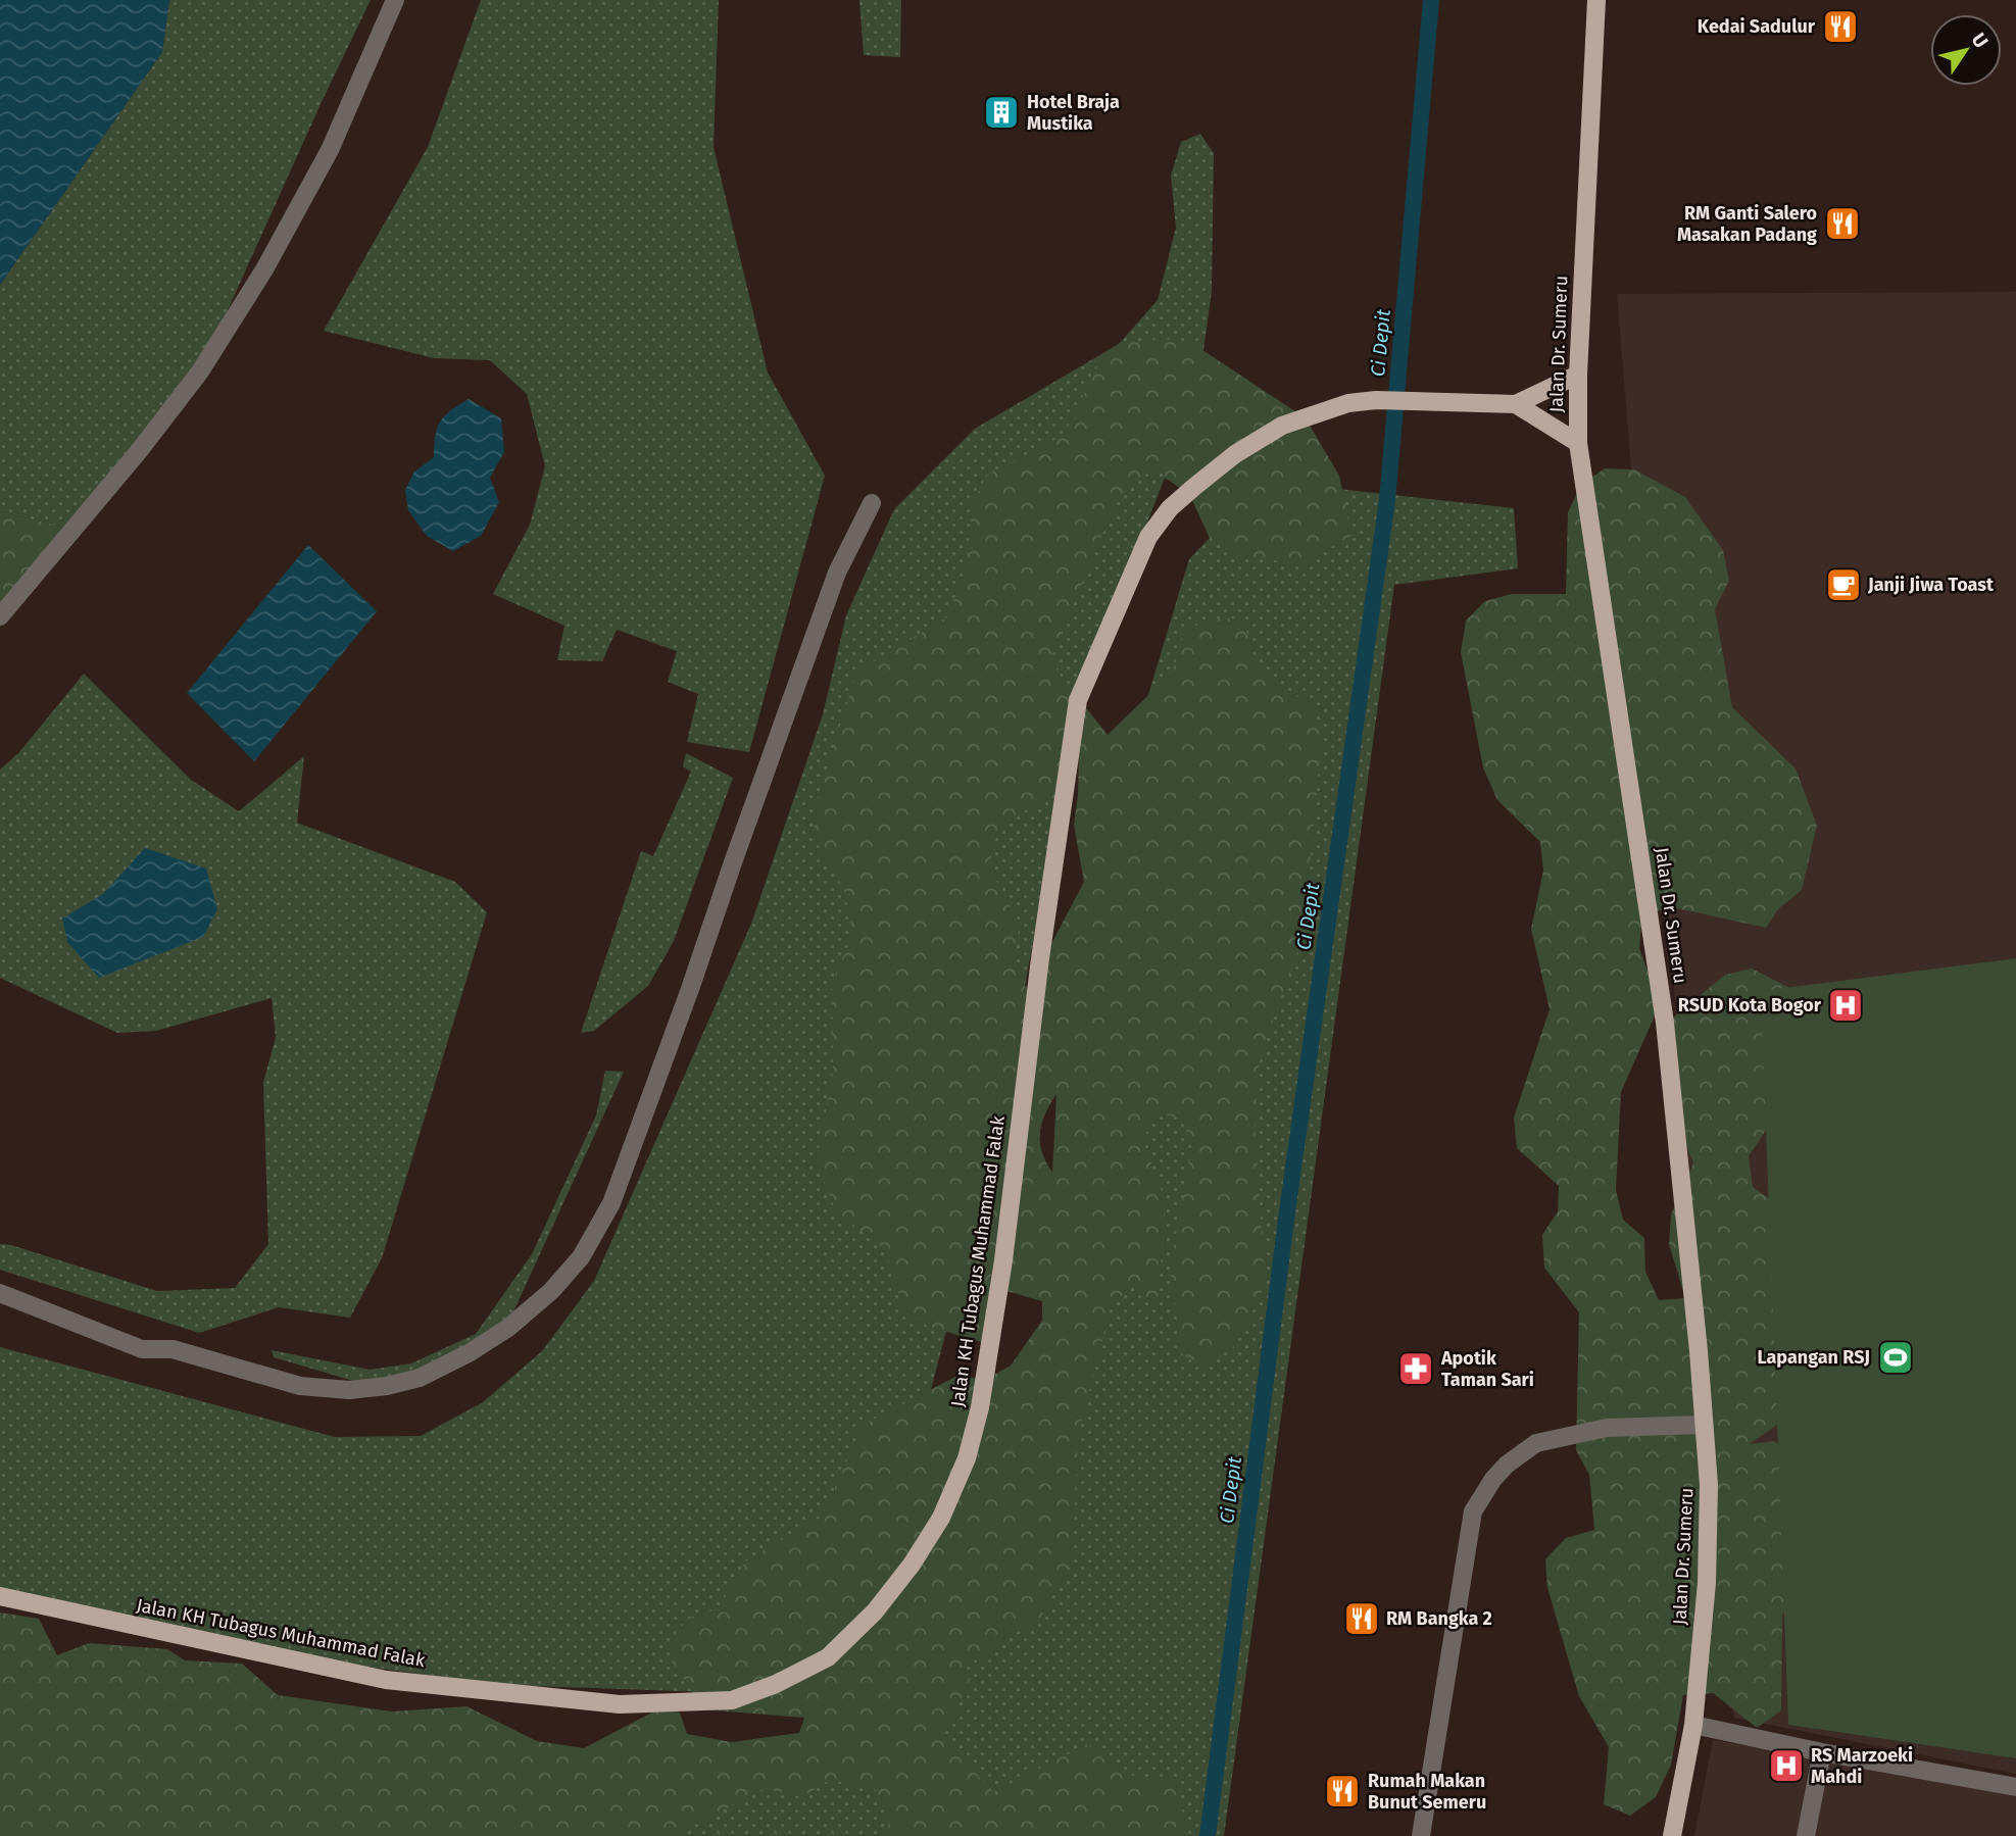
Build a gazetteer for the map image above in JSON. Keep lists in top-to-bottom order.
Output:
{
  "streets": {
    "main road": ["Jalan Dr. Sumeru", "Jalan KH Tubagus Muhammad Falak"]
  },
  "crossings": [
    ["Jalan Dr. Sumeru", "Jalan KH Tubagus Muhammad Falak"]
  ],
  "water": ["Ci Depit"],
  "places": {
    "restaurant": [
      "Kedai Sadulur",
      "RM Ganti Salero Masakan Padang",
      "RM Bangka 2",
      "Rumah Makan Bunut Semeru"
    ],
    "building": ["Hotel Braja Mustika"],
    "cafe": ["Janji Jiwa Toast"],
    "hospital": ["RSUD Kota Bogor", "RS Marzoeki Mahdi"],
    "sports": ["Lapangan RSJ"],
    "pharmacy": ["Apotik Taman Sari"]
  },
  "north": "top right"
}
